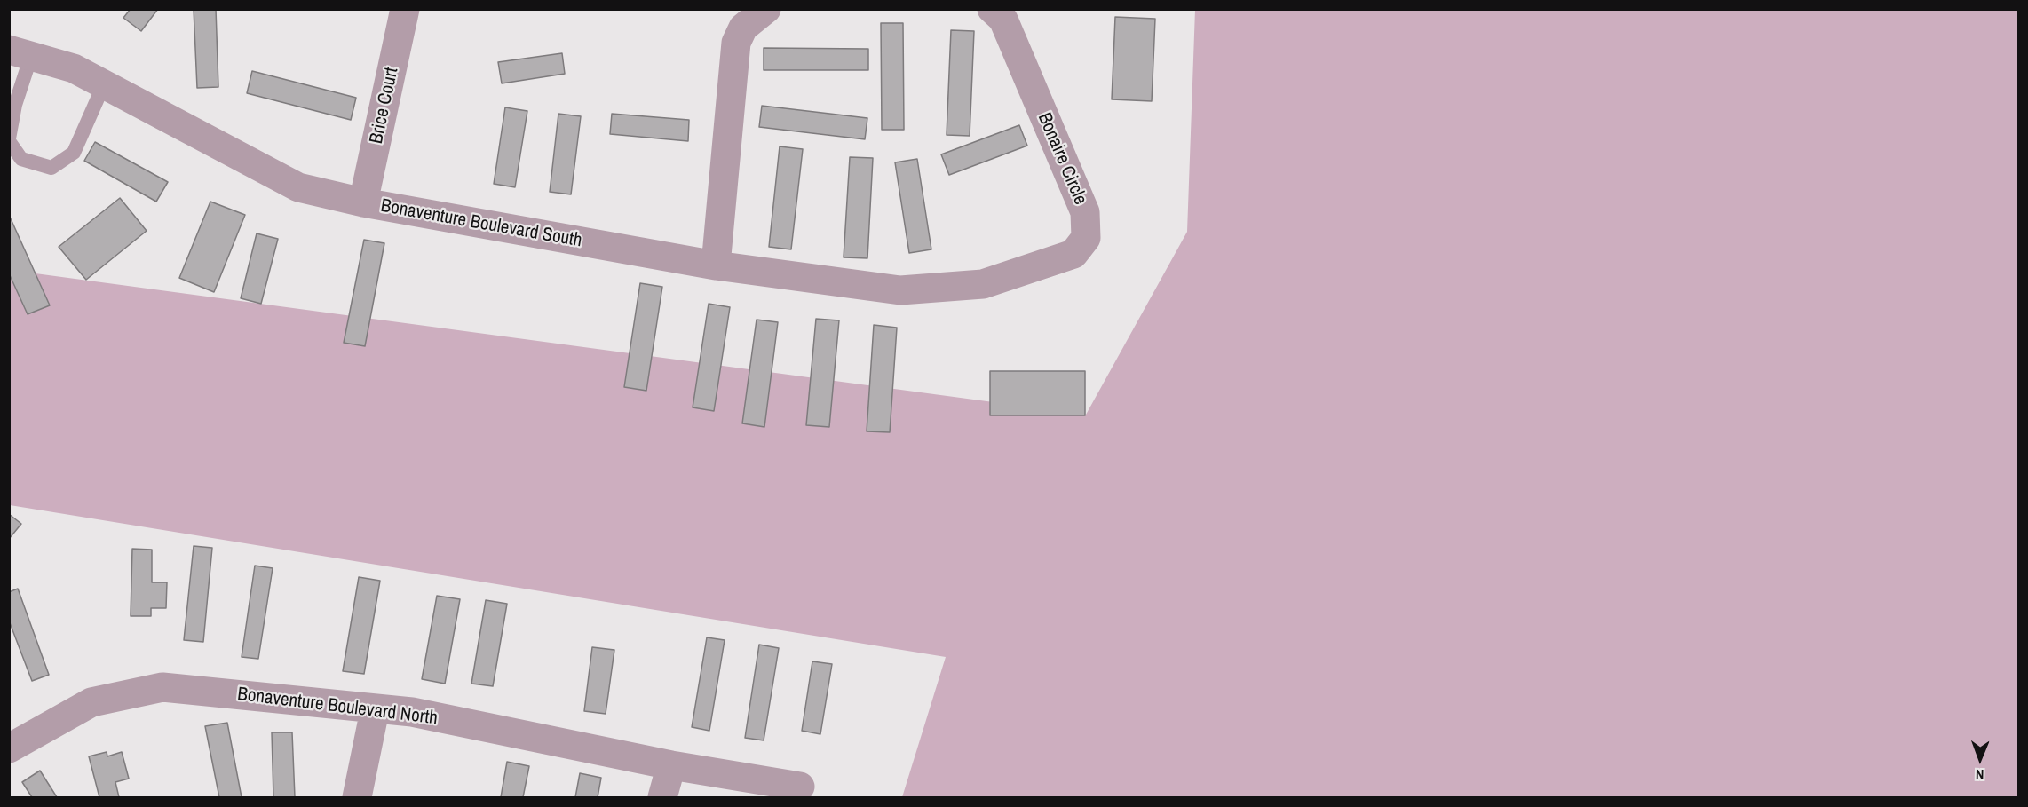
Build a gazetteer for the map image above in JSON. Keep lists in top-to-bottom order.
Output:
{
  "streets": {
    "street": [
      "Brice Court",
      "Bonaire Circle",
      "Bonaventure Boulevard South",
      "Bonaventure Boulevard North"
    ]
  },
  "crossings": [
    ["Brice Court", "Bonaventure Boulevard South"],
    ["Bonaire Circle", "Bonaventure Boulevard South"]
  ],
  "north": "bottom"
}
